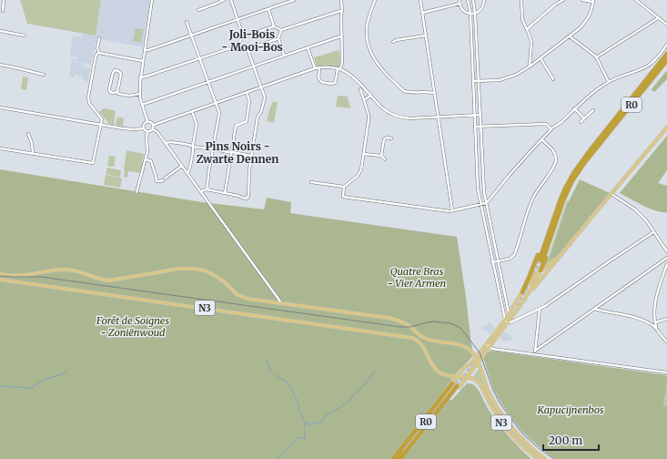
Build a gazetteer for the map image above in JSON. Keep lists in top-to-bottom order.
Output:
{
  "streets": {
    "highway": ["R0"],
    "main road": ["N3"]
  },
  "districts": ["Joli-Bois - Mooi-Bos", "Pins Noirs - Zwarte Dennen"],
  "parks": ["Quatre Bras - Vier Armen", "Forêt de Soignes - Zoniënwoud", "Kapucijnenbos"],
  "scale_bar": "200 m"
}
